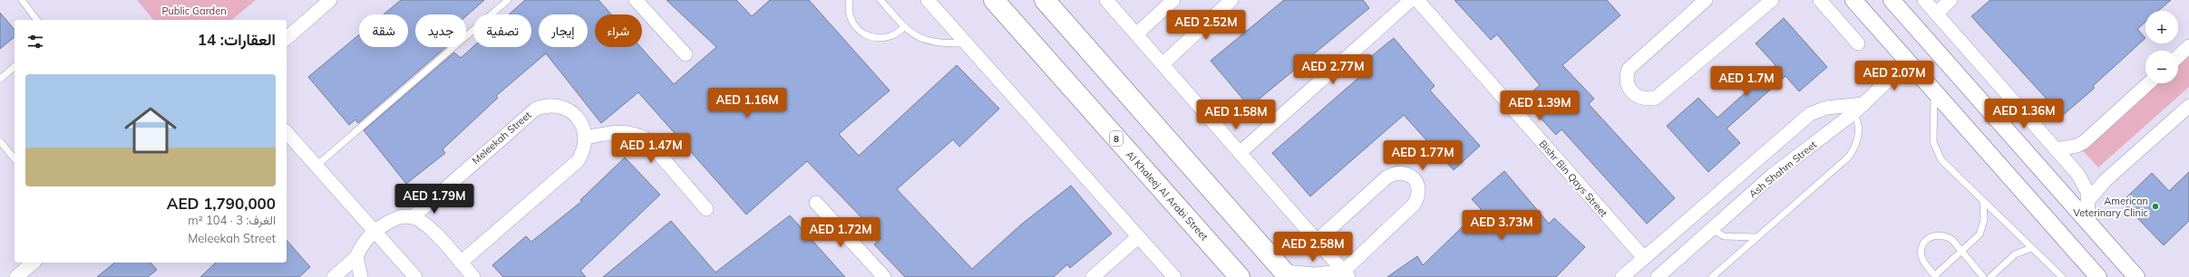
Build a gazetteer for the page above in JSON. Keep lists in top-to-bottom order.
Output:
{
  "streets": {
    "highway": ["8", "Al Khaleej Al Arabi Street"],
    "street": ["Meleekah Street", "Ash Shahm Street", "Bishr Bin Qays Street"]
  },
  "parks": ["Public Garden"],
  "places": ["American Veterinary Clinic"],
  "page": {
    "price": [
      "AED 2.52M",
      "AED 2.77M",
      "AED 2.07M",
      "AED 1.7M",
      "AED 1.16M",
      "AED 1.39M",
      "AED 1.36M",
      "AED 1.58M",
      "AED 1.47M",
      "AED 1.77M",
      "AED 1.79M",
      "AED 3.73M",
      "AED 1.72M",
      "AED 2.58M"
    ],
    "map_buttons": ["+", "−"],
    "chip": [
      "شراء",
      "إيجار",
      "تصفية",
      "جديد",
      "شقة"
    ],
    "heading": "العقارات: 14",
    "list": [
      {
        "name": "AED 1,790,000",
        "note": "الغرف: 3 · 104 m² · Meleekah Street"
      }
    ]
  }
}
